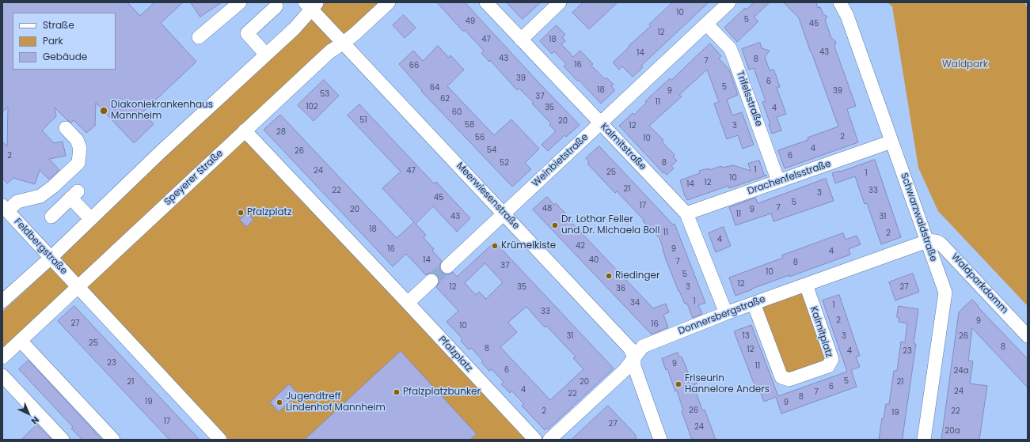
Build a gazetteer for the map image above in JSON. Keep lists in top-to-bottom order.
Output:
{
  "streets": {
    "street": [
      "Trifelsstraße",
      "Kalmitstraße",
      "Weinbietstraße",
      "Speyerer Straße",
      "Drachenfelsstraße",
      "Meerwiesenstraße",
      "Schwarzwaldstraße",
      "Feldbergstraße",
      "Waldparkdamm",
      "Donnersbergstraße",
      "Kalmitplatz",
      "Pfalzplatz"
    ]
  },
  "crossings": [
    ["Trifelsstraße", "Weinbietstraße"],
    ["Trifelsstraße", "Drachenfelsstraße"],
    ["Kalmitstraße", "Weinbietstraße"],
    ["Kalmitstraße", "Drachenfelsstraße"],
    ["Kalmitstraße", "Donnersbergstraße"],
    ["Weinbietstraße", "Meerwiesenstraße"],
    ["Speyerer Straße", "Meerwiesenstraße"],
    ["Speyerer Straße", "Feldbergstraße"],
    ["Speyerer Straße", "Pfalzplatz"],
    ["Drachenfelsstraße", "Schwarzwaldstraße"],
    ["Meerwiesenstraße", "Donnersbergstraße"],
    ["Schwarzwaldstraße", "Waldparkdamm"],
    ["Schwarzwaldstraße", "Donnersbergstraße"],
    ["Waldparkdamm", "Donnersbergstraße"],
    ["Donnersbergstraße", "Kalmitplatz"]
  ],
  "parks": ["Waldpark"],
  "places": [
    "Diakoniekrankenhaus Mannheim",
    "Pfalzplatz",
    "Dr. Lothar Feller und Dr. Michaela Boll",
    "Krümelkiste",
    "Riedinger",
    "Friseurin Hannelore Anders",
    "Pfalzplatzbunker",
    "Jugendtreff Lindenhof Mannheim"
  ],
  "house_numbers": [
    "10",
    "5",
    "49",
    "45",
    "12",
    "47",
    "18",
    "43",
    "14",
    "43",
    "8",
    "7",
    "16",
    "66",
    "39",
    "6",
    "5",
    "64",
    "18",
    "9",
    "39",
    "53",
    "37",
    "62",
    "11",
    "102",
    "35",
    "4",
    "60",
    "51",
    "20",
    "58",
    "12",
    "3",
    "28",
    "2",
    "56",
    "10",
    "4",
    "54",
    "26",
    "2",
    "6",
    "52",
    "8",
    "1",
    "24",
    "47",
    "25",
    "1",
    "10",
    "12",
    "14",
    "21",
    "22",
    "33",
    "3",
    "45",
    "5",
    "17",
    "7",
    "48",
    "20",
    "9",
    "11",
    "43",
    "31",
    "18",
    "11",
    "2",
    "4",
    "42",
    "16",
    "9",
    "4",
    "14",
    "40",
    "7",
    "8",
    "37",
    "10",
    "5",
    "12",
    "12",
    "35",
    "3",
    "27",
    "36",
    "1",
    "34",
    "1",
    "33",
    "2",
    "9",
    "27",
    "16",
    "10",
    "31",
    "13",
    "3",
    "26",
    "25",
    "8",
    "8",
    "12",
    "4",
    "23",
    "23",
    "9",
    "11",
    "6",
    "24a",
    "5",
    "21",
    "20",
    "21",
    "6",
    "4",
    "24",
    "7",
    "22",
    "8",
    "19",
    "9",
    "26",
    "2",
    "22",
    "19",
    "17",
    "27",
    "24",
    "20a"
  ],
  "legend": ["Straße", "Park", "Gebäude"],
  "north": "bottom right"
}
